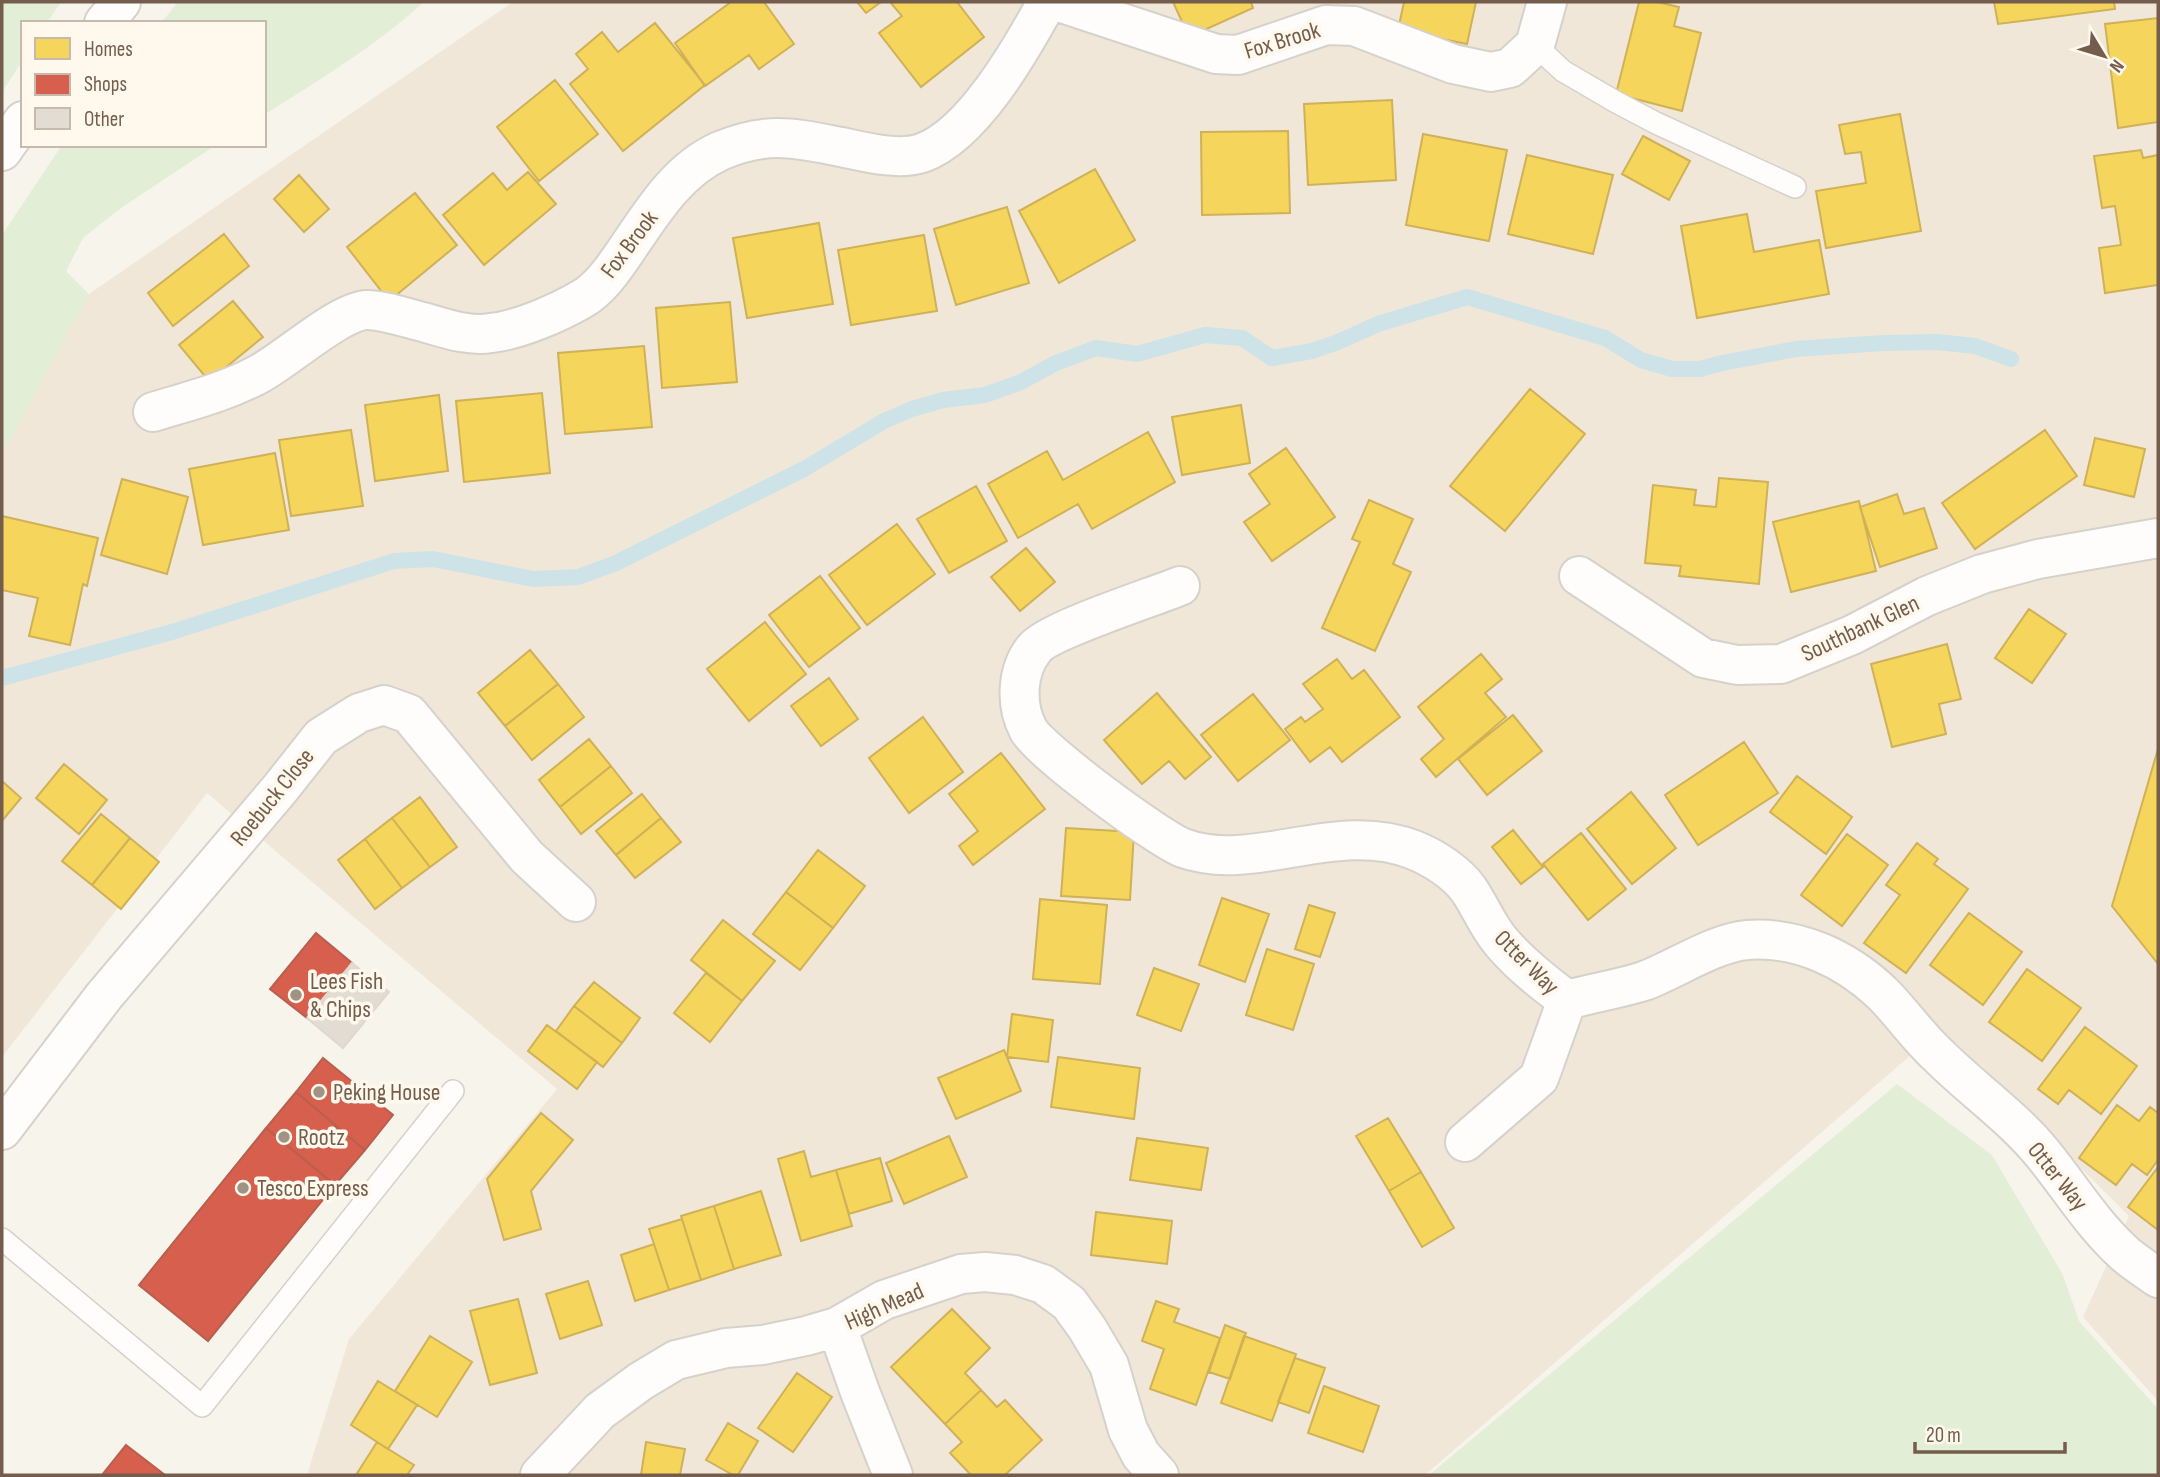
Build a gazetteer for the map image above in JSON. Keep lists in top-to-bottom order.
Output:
{
  "streets": {
    "street": [
      "Fox Brook",
      "Southbank Glen",
      "Roebuck Close",
      "Otter Way",
      "High Mead"
    ]
  },
  "places": [
    "Lees Fish & Chips",
    "Peking House",
    "Rootz",
    "Tesco Express"
  ],
  "legend": ["Homes", "Shops", "Other"],
  "scale_bar": "20 m",
  "north": "bottom right"
}
